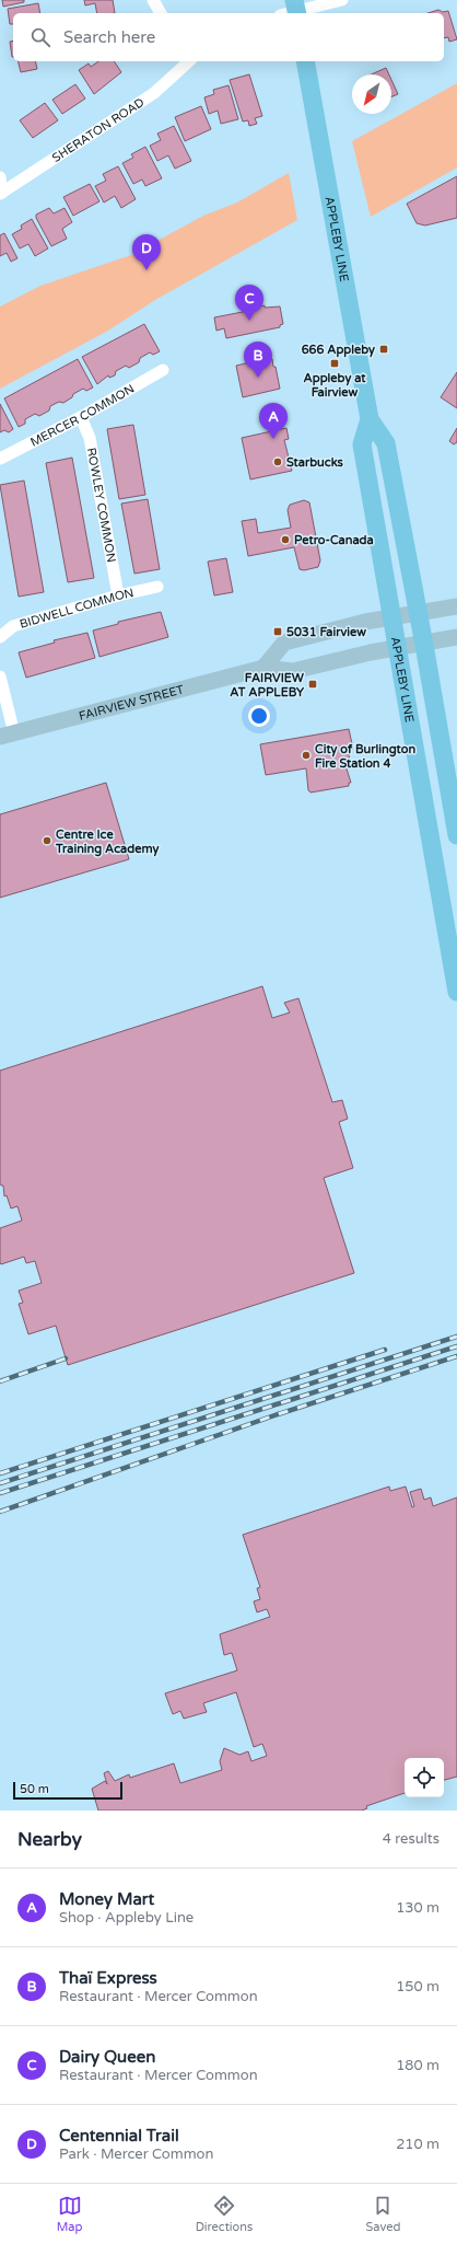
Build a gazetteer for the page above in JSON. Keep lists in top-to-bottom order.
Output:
{
  "streets": {
    "main road": ["APPLEBY LINE"],
    "street": [
      "SHERATON ROAD",
      "MERCER COMMON",
      "ROWLEY COMMON",
      "BIDWELL COMMON",
      "FAIRVIEW STREET"
    ]
  },
  "crossings": [
    ["APPLEBY LINE", "FAIRVIEW STREET"],
    ["MERCER COMMON", "ROWLEY COMMON"],
    ["ROWLEY COMMON", "BIDWELL COMMON"]
  ],
  "places": {
    "transit": [
      "666 Appleby",
      "Appleby at Fairview",
      "5031 Fairview",
      "FAIRVIEW AT APPLEBY"
    ],
    "other": [
      "Starbucks",
      "Petro-Canada",
      "City of Burlington Fire Station 4",
      "Centre Ice Training Academy"
    ]
  },
  "scale_bar": "50 m",
  "north": "bottom left",
  "page": {
    "search": "Search here",
    "pins": [
      "D",
      "C",
      "B",
      "A"
    ],
    "scale": "50 m",
    "heading": ["Nearby", "4 results"],
    "list": [
      {
        "mark": "A",
        "name": "Money Mart",
        "note": "Shop · Appleby Line",
        "value": "130 m"
      },
      {
        "mark": "B",
        "name": "Thaï Express",
        "note": "Restaurant · Mercer Common",
        "value": "150 m"
      },
      {
        "mark": "C",
        "name": "Dairy Queen",
        "note": "Restaurant · Mercer Common",
        "value": "180 m"
      },
      {
        "mark": "D",
        "name": "Centennial Trail",
        "note": "Park · Mercer Common",
        "value": "210 m"
      }
    ],
    "nav": ["Map", "Directions", "Saved"]
  }
}
